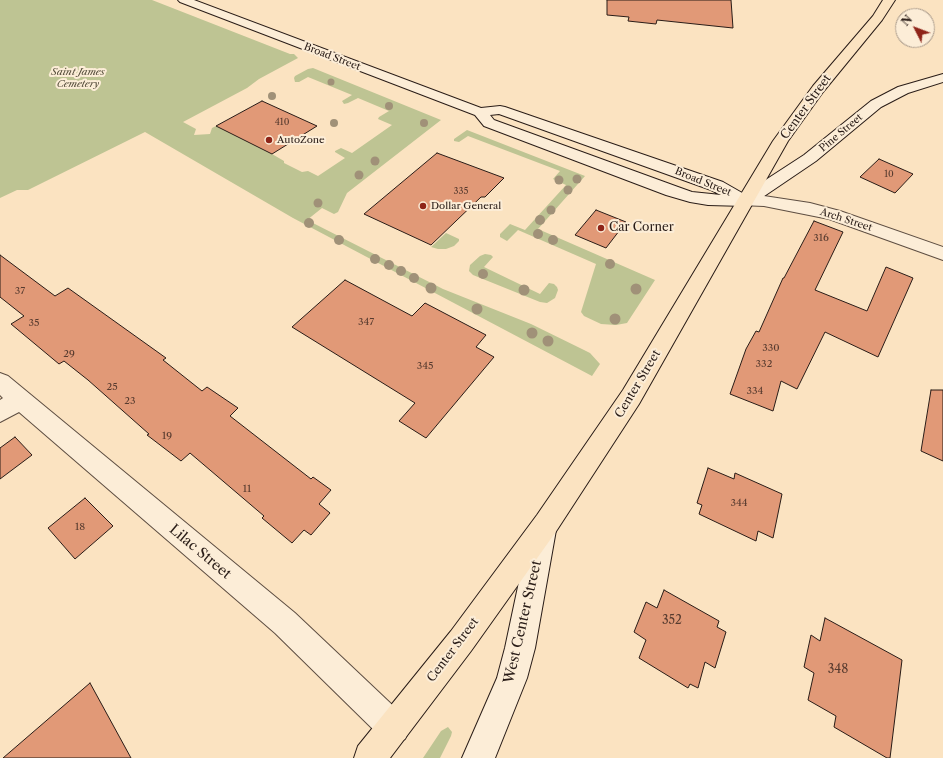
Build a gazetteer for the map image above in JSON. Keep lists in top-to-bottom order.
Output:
{
  "streets": {
    "main road": [
      "Broad Street",
      "Center Street",
      "Pine Street",
      "Arch Street",
      "Lilac Street",
      "West Center Street"
    ]
  },
  "crossings": [
    ["Broad Street", "Center Street"],
    ["Broad Street", "Pine Street"],
    ["Broad Street", "Arch Street"],
    ["Center Street", "Pine Street"],
    ["Center Street", "Arch Street"],
    ["Center Street", "Lilac Street"],
    ["Center Street", "West Center Street"],
    ["Pine Street", "Arch Street"]
  ],
  "parks": ["Saint James Cemetery"],
  "places": ["AutoZone", "Dollar General", "Car Corner"],
  "house_numbers": [
    "410",
    "10",
    "335",
    "316",
    "37",
    "347",
    "35",
    "330",
    "29",
    "332",
    "345",
    "25",
    "334",
    "23",
    "19",
    "11",
    "344",
    "18",
    "352",
    "348"
  ],
  "north": "top left"
}
